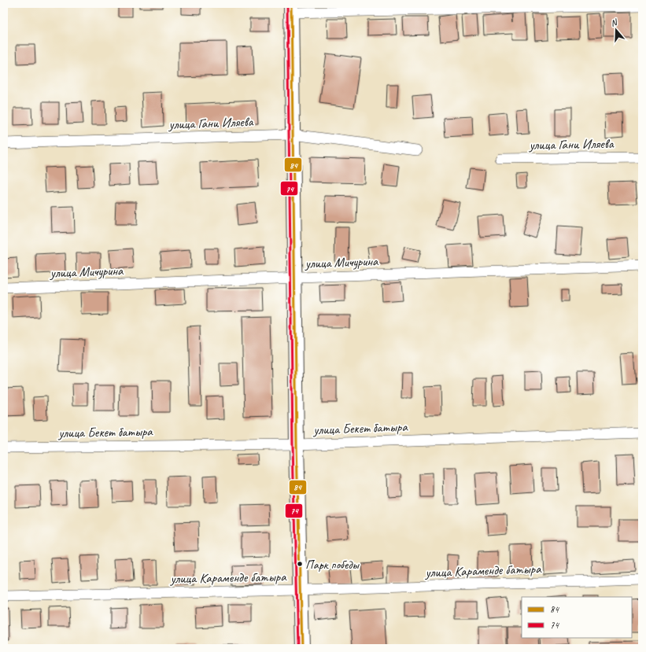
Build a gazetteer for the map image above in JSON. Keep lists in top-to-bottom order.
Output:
{
  "streets": {
    "street": [
      "улица Гани Иляева",
      "улица Мичурина",
      "улица Бекет батыра",
      "улица Караменде батыра"
    ]
  },
  "places": ["Парк победы"],
  "lines": ["transit line 84", "transit line 74"],
  "legend": ["84", "74"],
  "north": "top"
}
